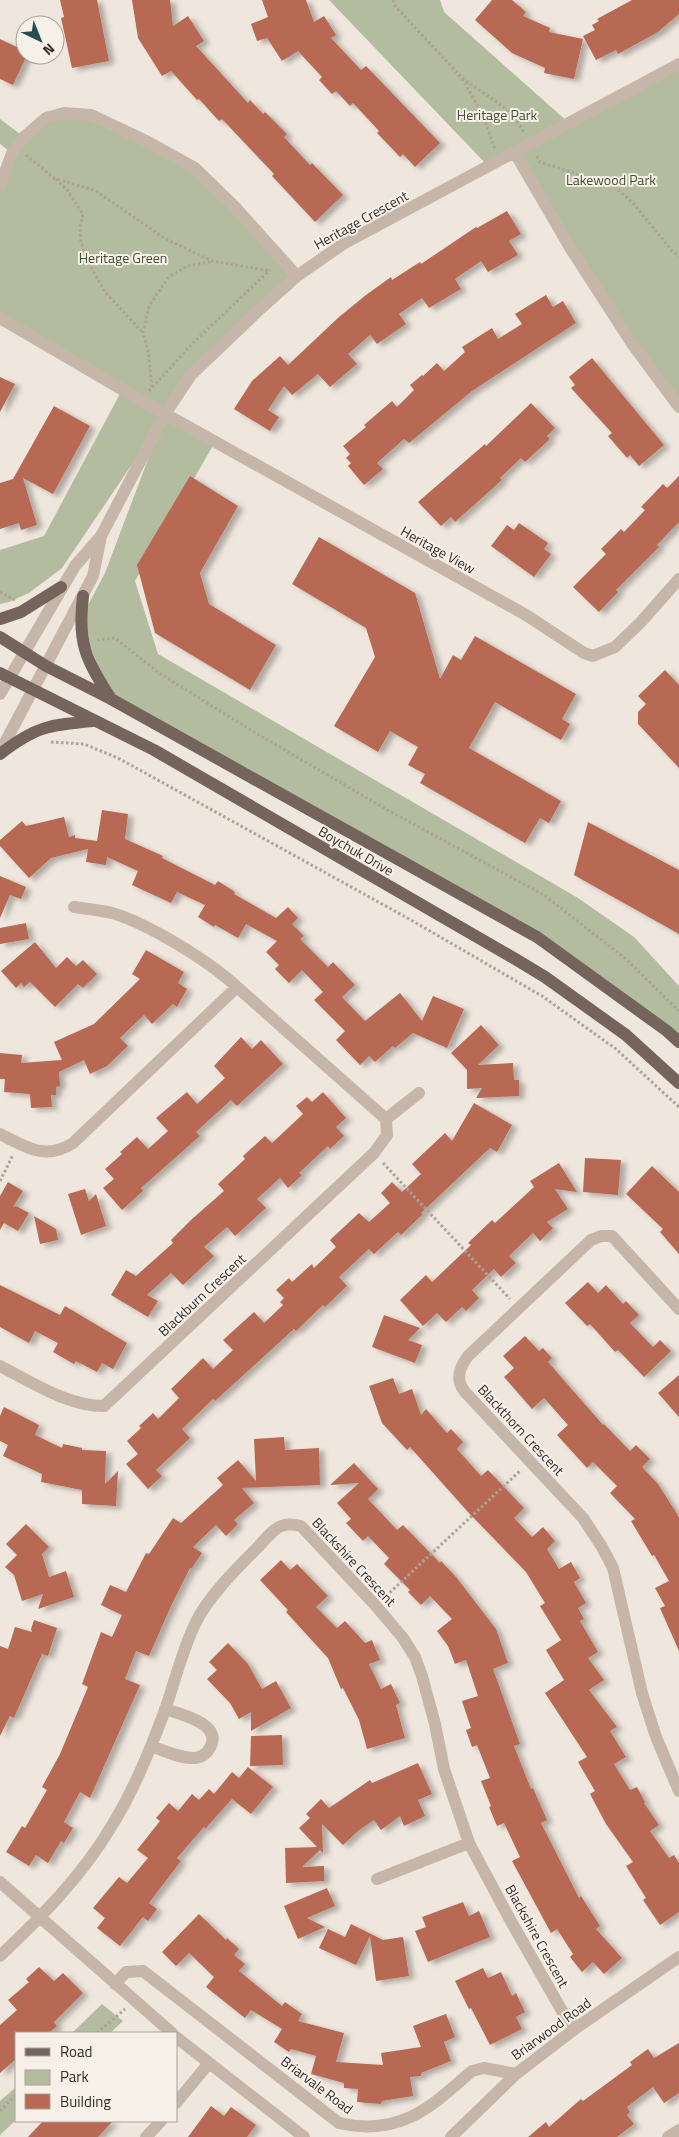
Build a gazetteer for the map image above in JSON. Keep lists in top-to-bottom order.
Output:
{
  "streets": {
    "main road": ["Boychuk Drive"],
    "street": [
      "Heritage Crescent",
      "Heritage View",
      "Blackburn Crescent",
      "Blackthorn Crescent",
      "Blackshire Crescent",
      "Briarwood Road",
      "Briarvale Road"
    ]
  },
  "crossings": [
    ["Heritage Crescent", "Heritage View"],
    ["Heritage Crescent", "Boychuk Drive"],
    ["Blackshire Crescent", "Briarwood Road"],
    ["Briarwood Road", "Briarvale Road"]
  ],
  "parks": ["Heritage Park", "Lakewood Park", "Heritage Green"],
  "legend": ["Road", "Park", "Building"],
  "north": "bottom right"
}
